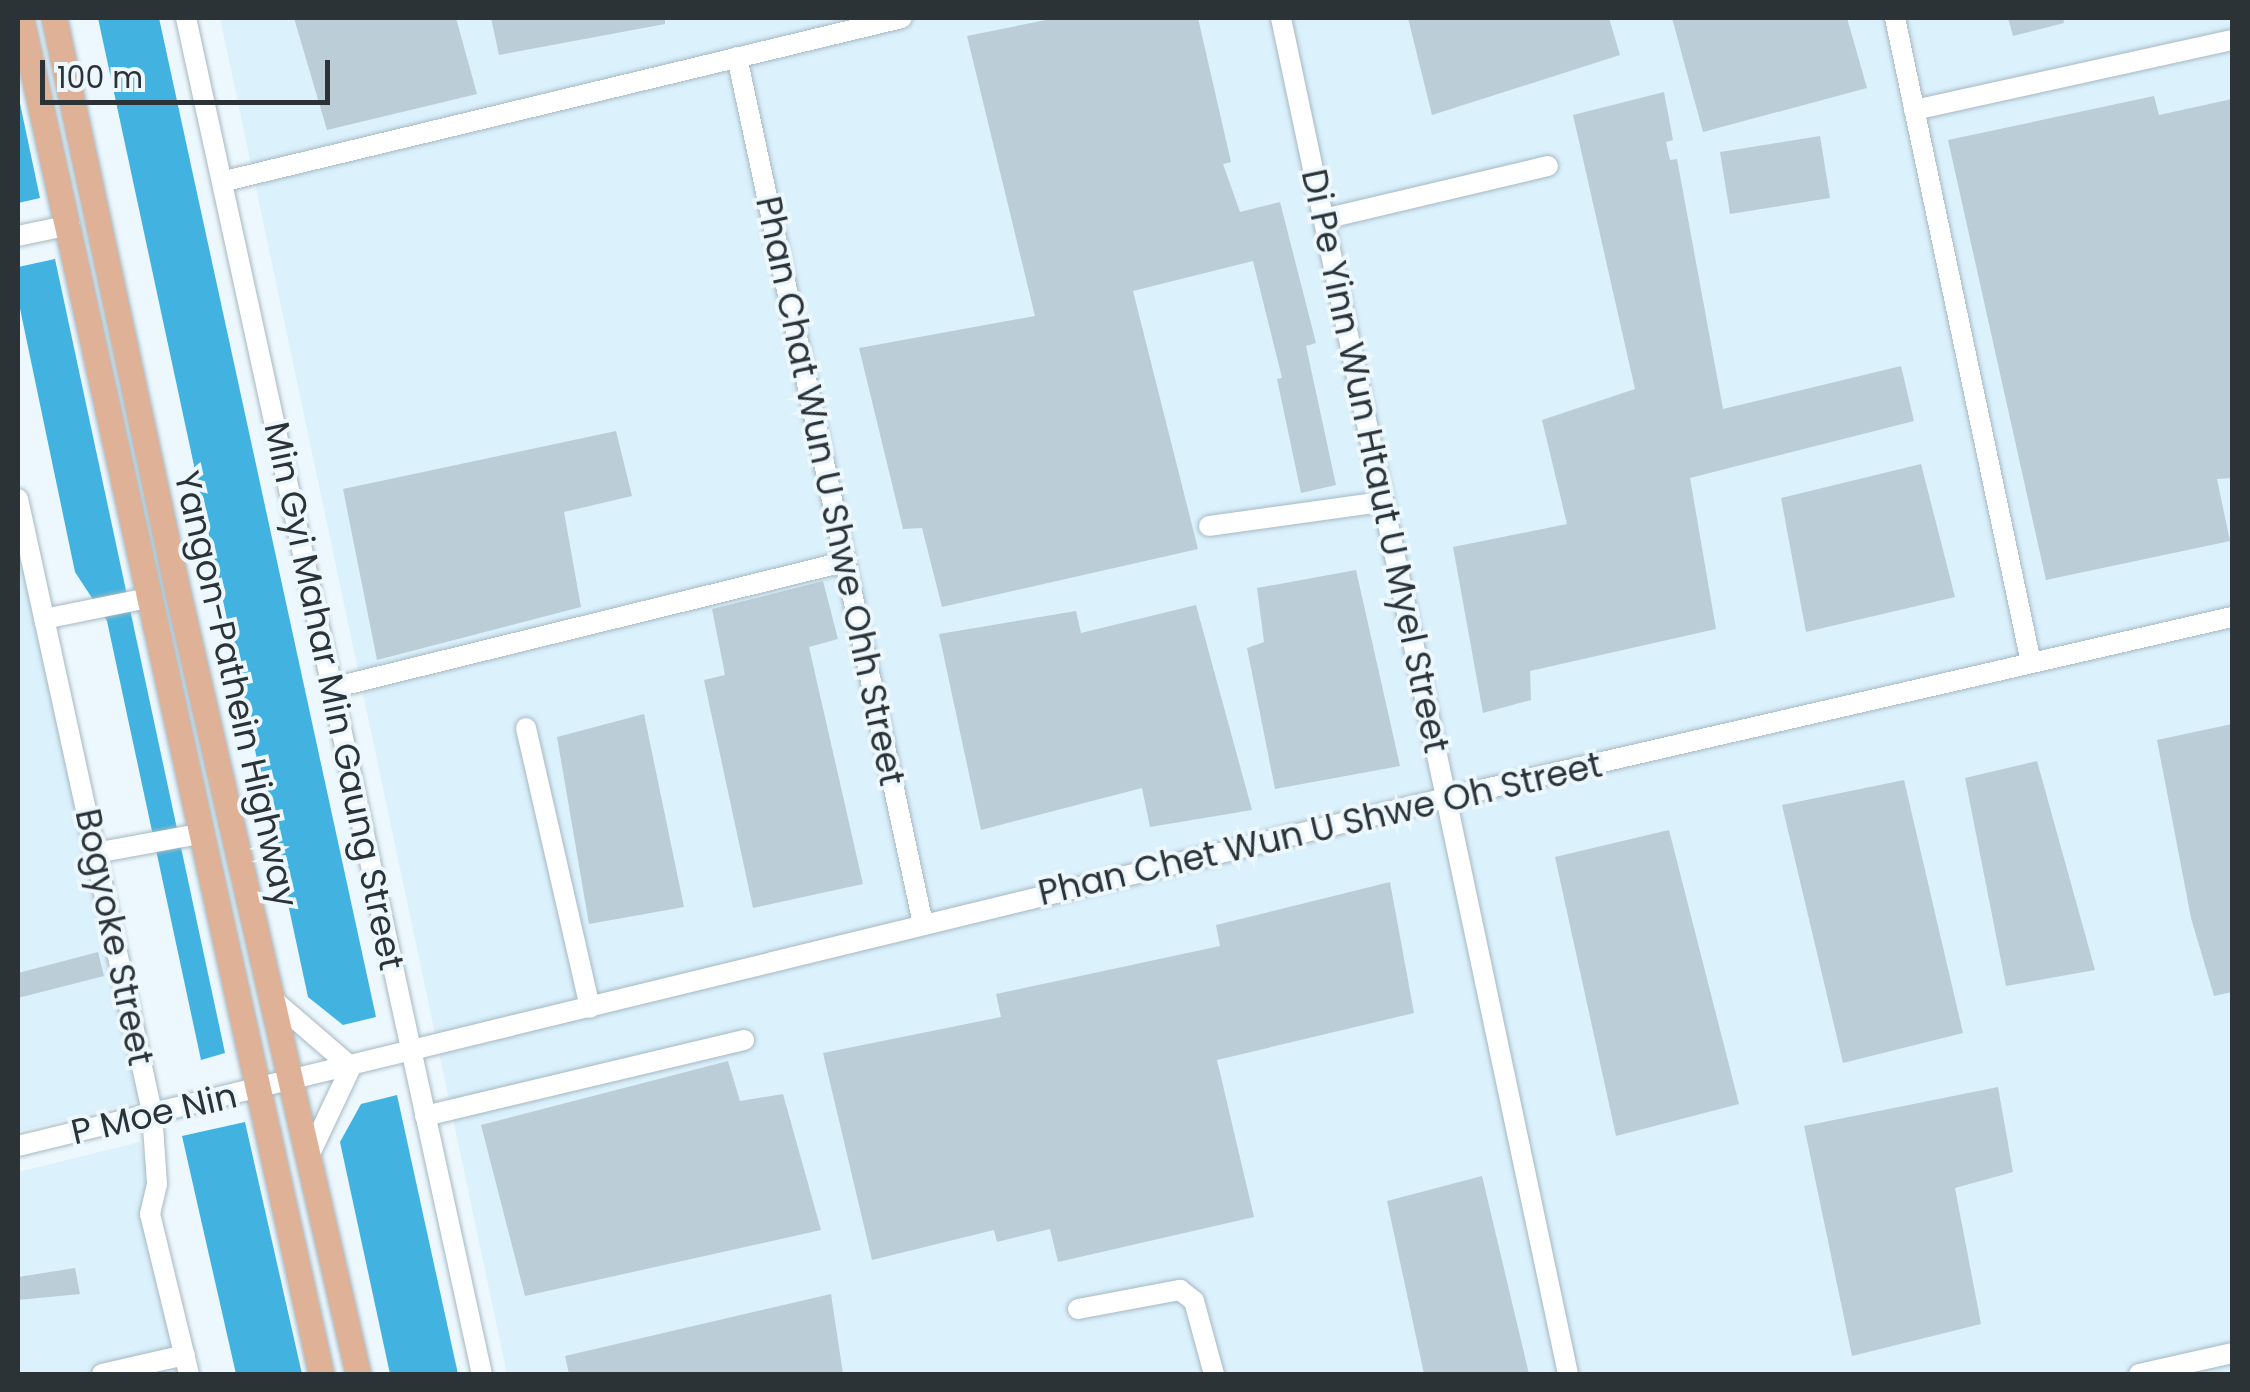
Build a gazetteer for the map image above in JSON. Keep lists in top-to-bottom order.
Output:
{
  "streets": {
    "main road": ["Yangon-Pathein Highway"],
    "street": [
      "Di Pe Yinn Wun Htaut U Myel Street",
      "Phan Chat Wun U Shwe Ohh Street",
      "Min Gyi Mahar Min Gaung Street",
      "Phan Chet Wun U Shwe Oh Street",
      "Bogyoke Street",
      "P Moe Nin"
    ]
  },
  "crossings": [
    ["Di Pe Yinn Wun Htaut U Myel Street", "Phan Chet Wun U Shwe Oh Street"],
    ["Phan Chat Wun U Shwe Ohh Street", "Phan Chet Wun U Shwe Oh Street"],
    ["Yangon-Pathein Highway", "P Moe Nin"],
    ["Min Gyi Mahar Min Gaung Street", "Phan Chet Wun U Shwe Oh Street"],
    ["Phan Chet Wun U Shwe Oh Street", "P Moe Nin"],
    ["Bogyoke Street", "P Moe Nin"]
  ],
  "scale_bar": "100 m"
}
